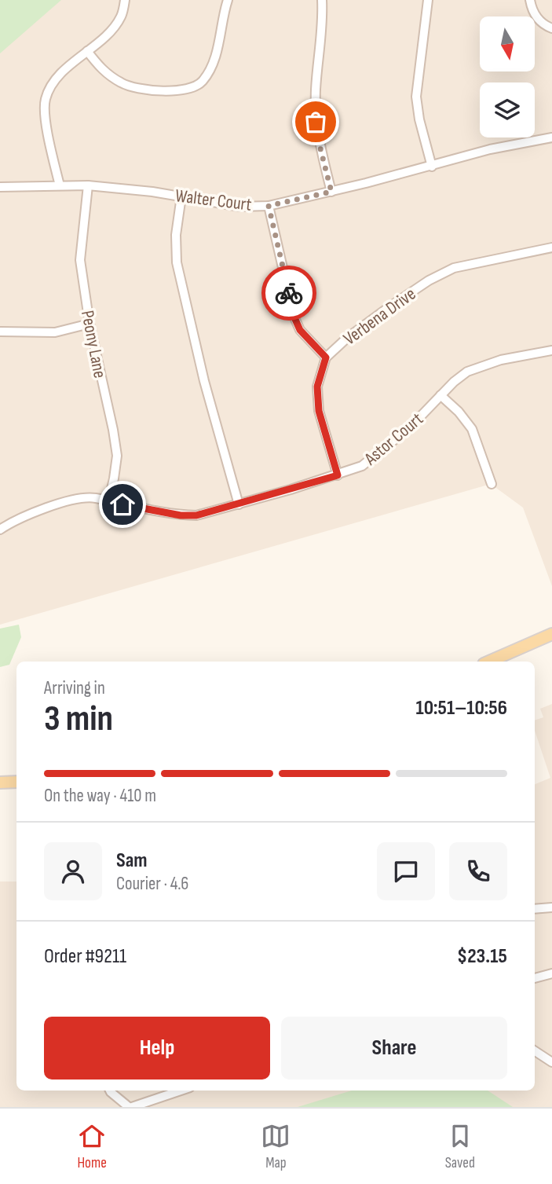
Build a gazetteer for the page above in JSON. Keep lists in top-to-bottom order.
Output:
{
  "streets": {
    "street": [
      "Walter Court",
      "Verbena Drive",
      "Peony Lane",
      "Astor Court"
    ]
  },
  "crossings": [
    ["Walter Court", "Peony Lane"],
    ["Verbena Drive", "Astor Court"],
    ["Peony Lane", "Astor Court"]
  ],
  "north": "bottom",
  "page": {
    "heading": ["3 min", "Arriving in", "10:51–10:56"],
    "panel": [
      "Sam",
      "Courier · 4.6",
      "Order #9211",
      "$23.15"
    ],
    "bar": "On the way · 410 m",
    "buttons": ["Help", "Share"],
    "tabs": ["Home", "Map", "Saved"]
  }
}
